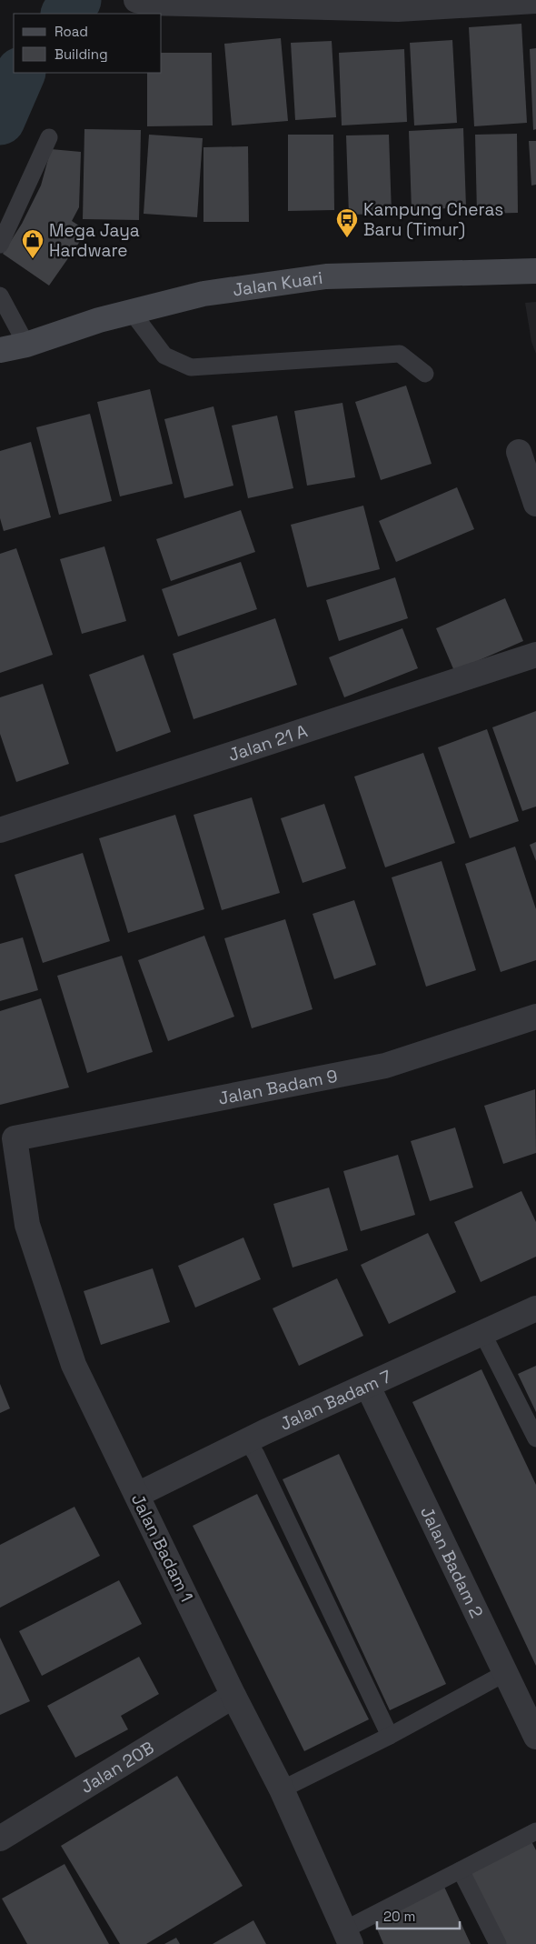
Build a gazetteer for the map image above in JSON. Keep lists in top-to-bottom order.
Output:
{
  "streets": {
    "street": [
      "Jalan Kuari",
      "Jalan 21 A",
      "Jalan Badam 9",
      "Jalan Badam 7",
      "Jalan Badam 1",
      "Jalan Badam 2",
      "Jalan 20B"
    ]
  },
  "crossings": [
    ["Jalan Badam 9", "Jalan Badam 1"],
    ["Jalan Badam 7", "Jalan Badam 1"],
    ["Jalan Badam 7", "Jalan Badam 2"],
    ["Jalan Badam 1", "Jalan 20B"]
  ],
  "places": {
    "bus stop": ["Kampung Cheras Baru (Timur)"],
    "shop": ["Mega Jaya Hardware"]
  },
  "legend": ["Road", "Building"],
  "scale_bar": "20 m"
}
